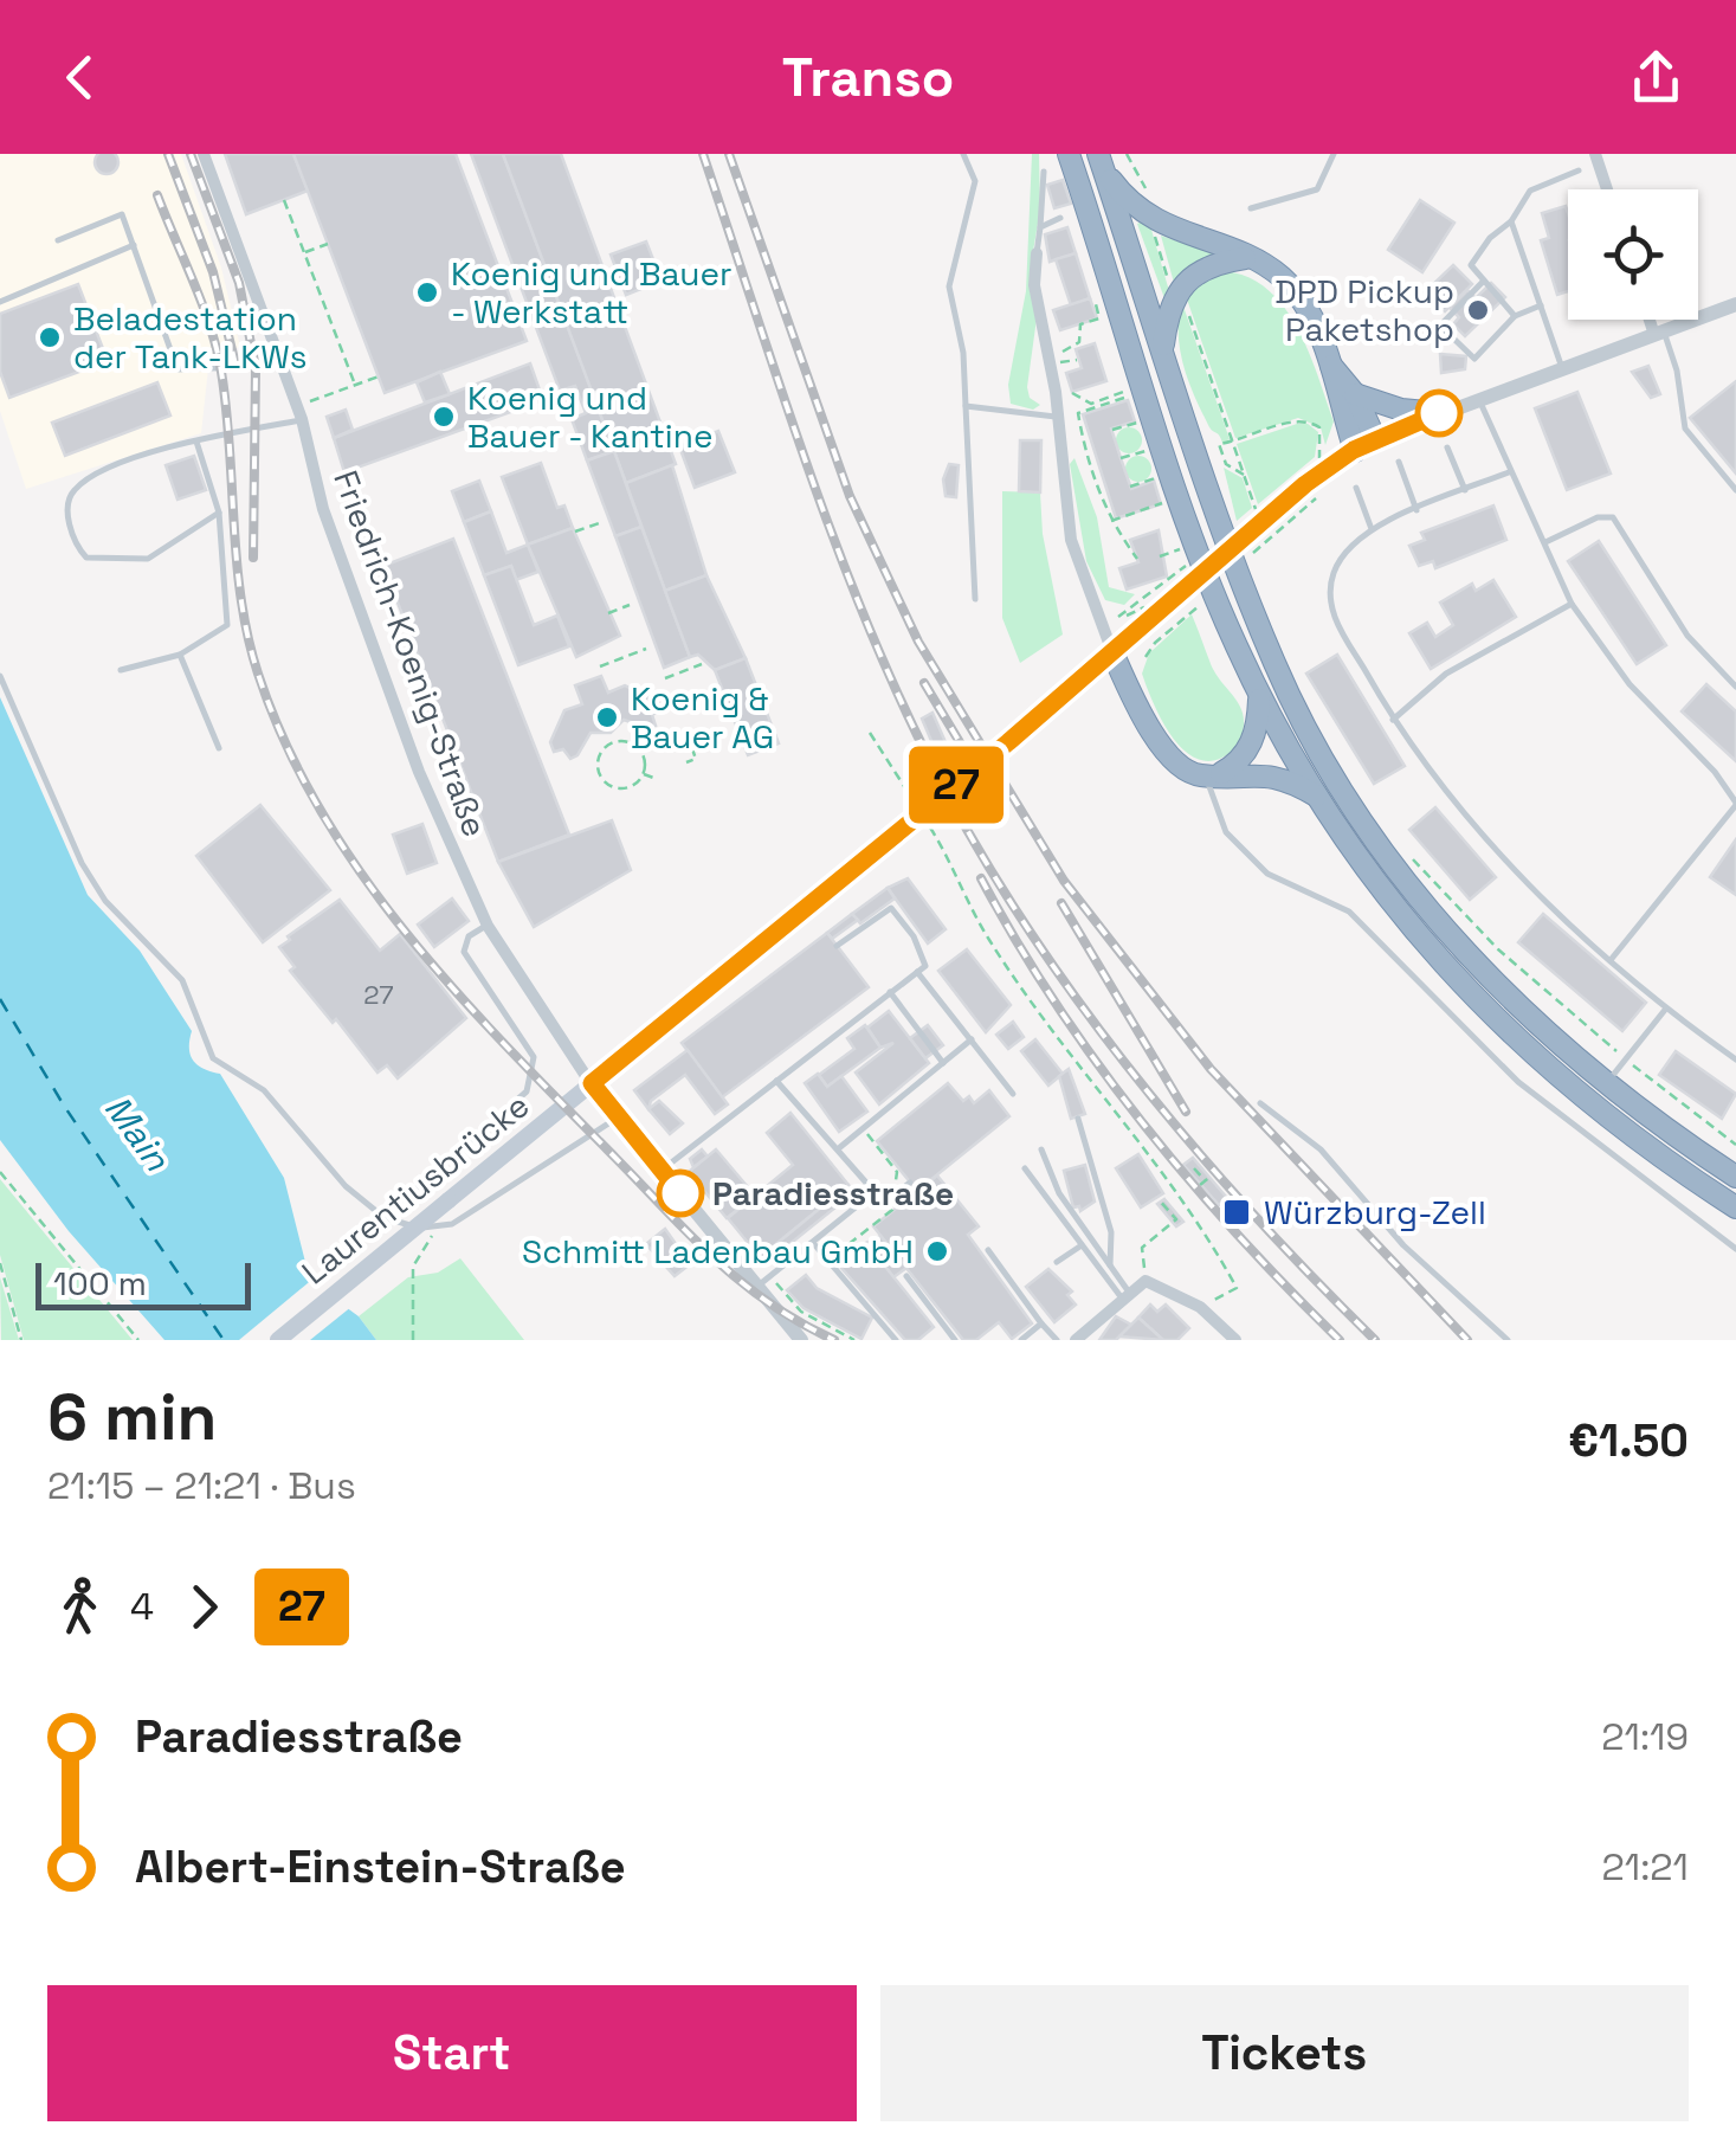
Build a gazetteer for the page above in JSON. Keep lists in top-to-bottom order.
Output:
{
  "streets": {
    "main road": ["Laurentiusbrücke"],
    "street": ["Friedrich-Koenig-Straße"]
  },
  "crossings": [
    ["Friedrich-Koenig-Straße", "Laurentiusbrücke"]
  ],
  "water": ["Main"],
  "places": {
    "other": [
      "Koenig und Bauer - Werkstatt",
      "DPD Pickup Paketshop",
      "Beladestation der Tank-LKWs",
      "Koenig und Bauer - Kantine",
      "Koenig & Bauer AG",
      "Paradiesstraße",
      "Schmitt Ladenbau GmbH"
    ],
    "transit": ["Würzburg-Zell"]
  },
  "lines": ["bus line 27"],
  "house_numbers": ["27"],
  "scale_bar": "100 m",
  "page": {
    "header": "Transo",
    "on_map": "27",
    "scale": "100 m",
    "heading": ["6 min", "21:15 – 21:21 · Bus", "€1.50"],
    "legs": ["4", "27"],
    "list": [
      {
        "name": "Paradiesstraße",
        "value": "21:19"
      },
      {
        "name": "Albert-Einstein-Straße",
        "value": "21:21"
      }
    ],
    "buttons": ["Start", "Tickets"]
  }
}
